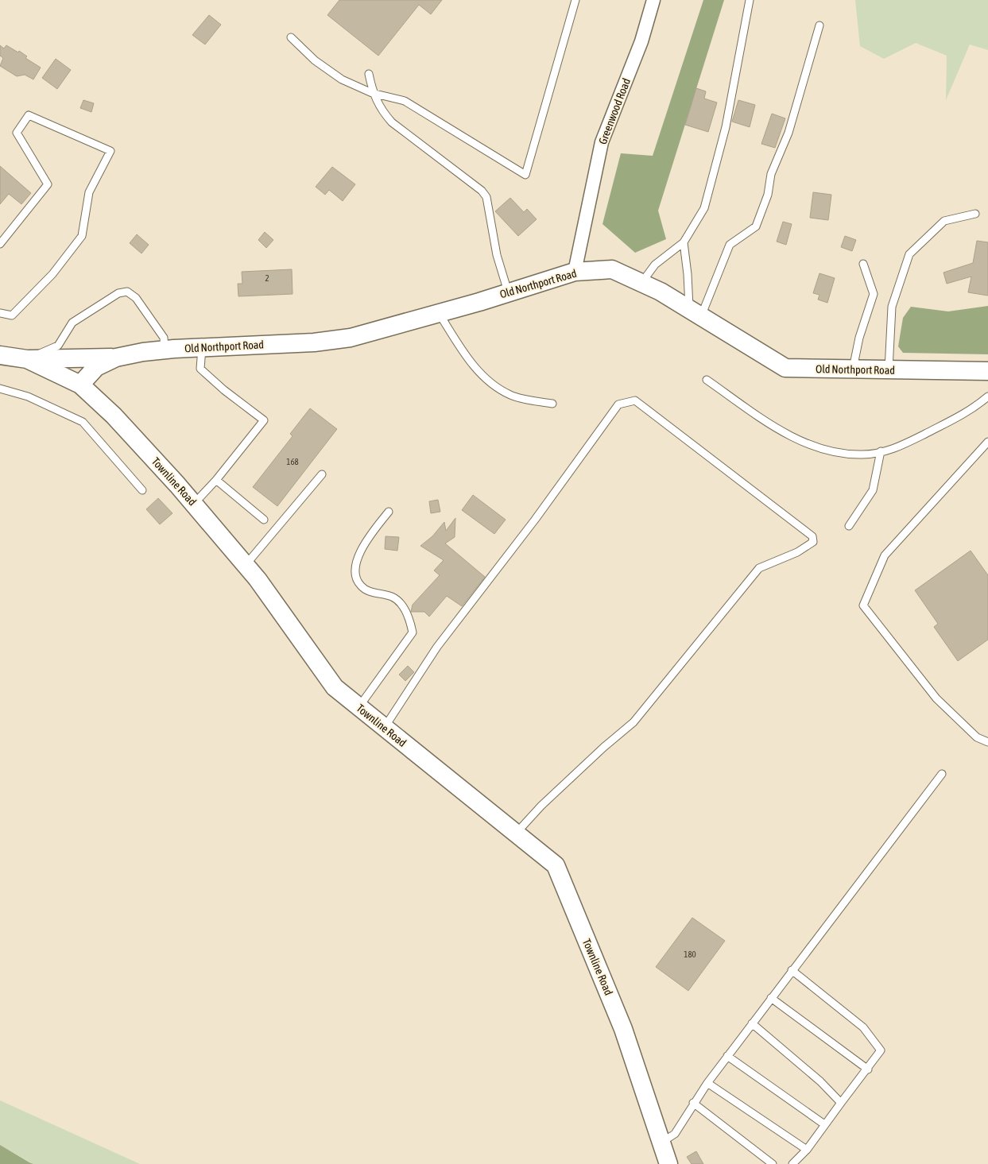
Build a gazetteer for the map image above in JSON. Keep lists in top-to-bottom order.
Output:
{
  "streets": {
    "main road": ["Old Northport Road", "Townline Road"],
    "street": ["Greenwood Road"]
  },
  "crossings": [
    ["Greenwood Road", "Old Northport Road"],
    ["Old Northport Road", "Townline Road"]
  ],
  "house_numbers": ["2", "168", "180"]
}
